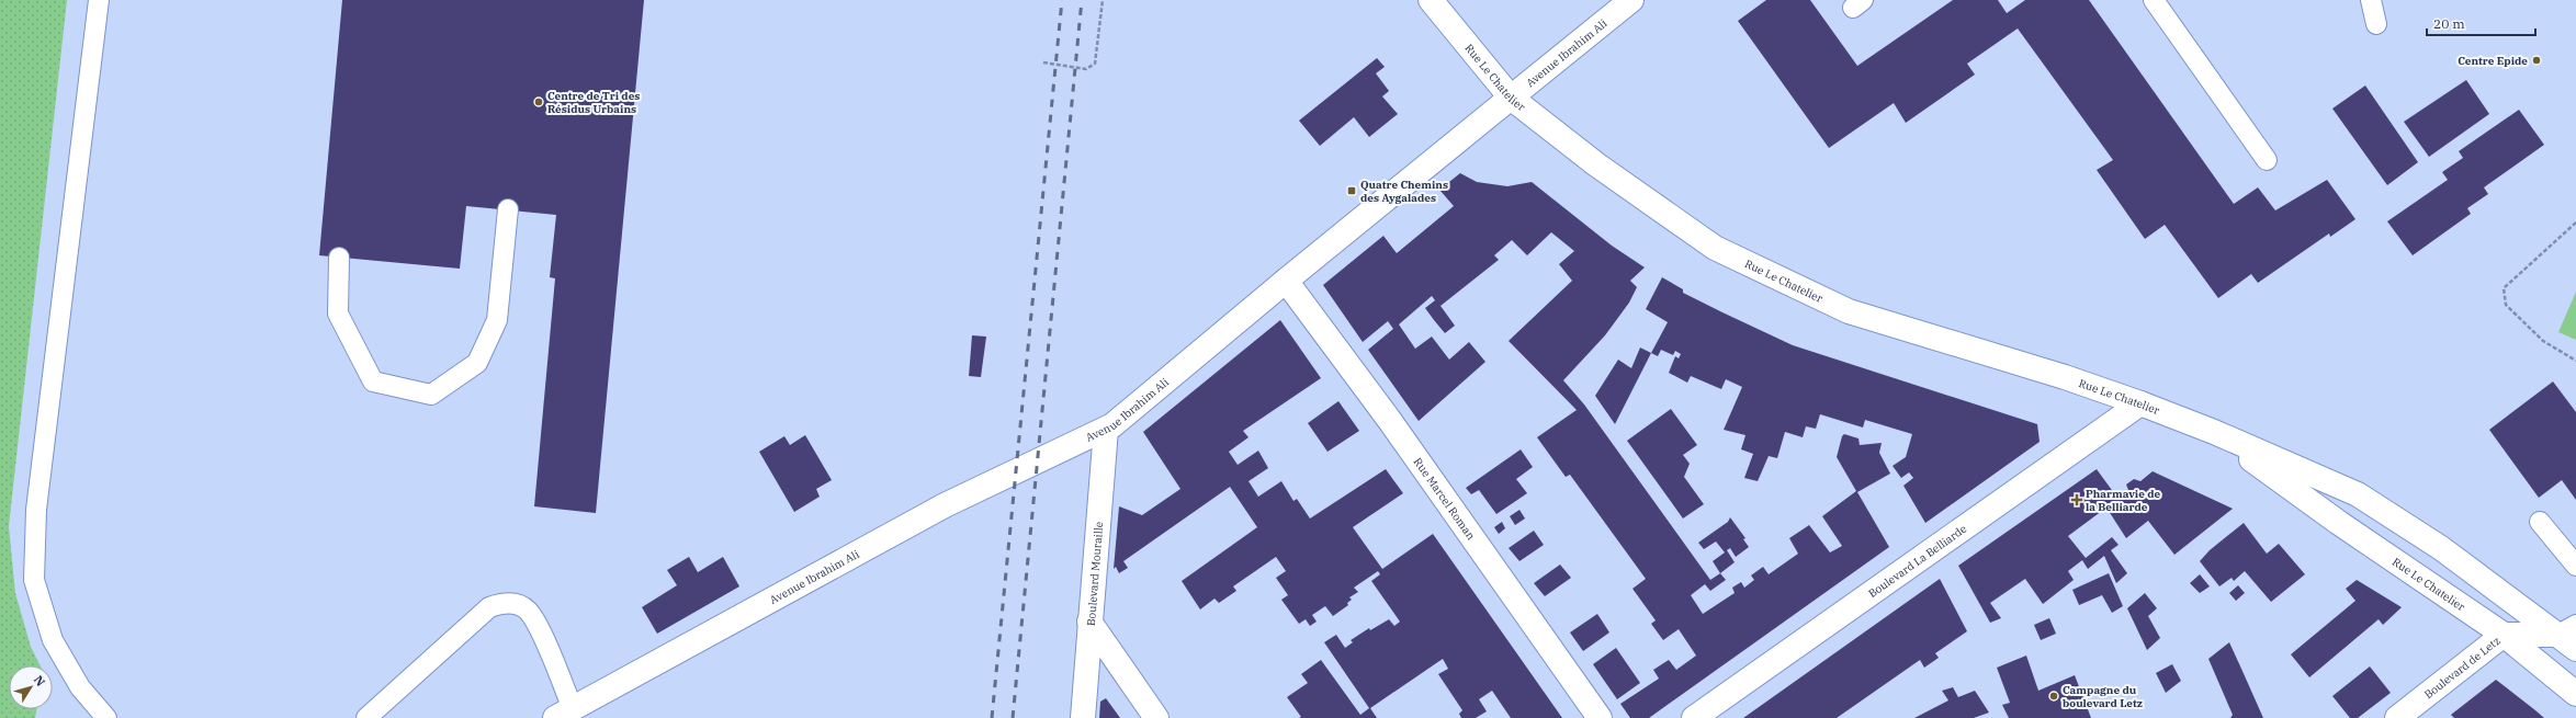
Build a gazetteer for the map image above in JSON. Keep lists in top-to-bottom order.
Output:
{
  "streets": {
    "street": [
      "Avenue Ibrahim Ali",
      "Rue Le Chatelier",
      "Rue Marcel Roman",
      "Boulevard La Belliarde",
      "Boulevard Mouraille",
      "Boulevard de Letz"
    ]
  },
  "crossings": [
    ["Avenue Ibrahim Ali", "Rue Le Chatelier"],
    ["Avenue Ibrahim Ali", "Rue Marcel Roman"],
    ["Avenue Ibrahim Ali", "Boulevard Mouraille"],
    ["Rue Le Chatelier", "Boulevard La Belliarde"],
    ["Rue Le Chatelier", "Boulevard de Letz"]
  ],
  "places": {
    "other": ["Centre Epide", "Centre de Tri des Résidus Urbains", "Campagne du boulevard Letz"],
    "transit": ["Quatre Chemins des Aygalades"],
    "health": ["Pharmavie de la Belliarde"]
  },
  "scale_bar": "20 m",
  "north": "top right"
}
